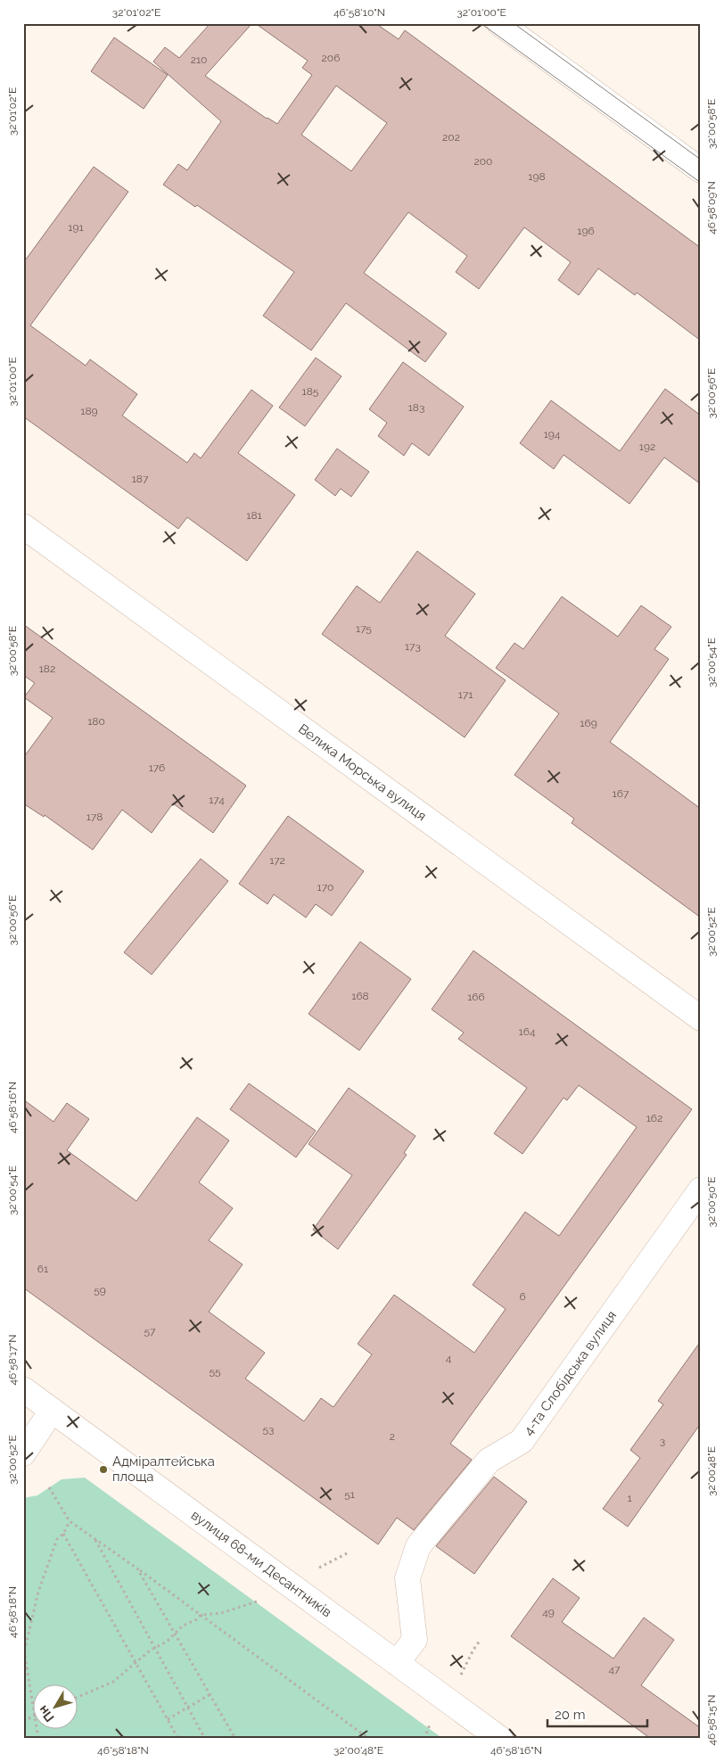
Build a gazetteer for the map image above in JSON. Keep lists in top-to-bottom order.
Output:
{
  "streets": {
    "street": ["Велика Морська вулиця", "4-та Слобідська вулиця", "вулиця 68-ми Десантників"]
  },
  "crossings": [
    ["4-та Слобідська вулиця", "вулиця 68-ми Десантників"]
  ],
  "places": ["Адміралтейська площа"],
  "house_numbers": [
    "206",
    "210",
    "202",
    "200",
    "198",
    "191",
    "196",
    "185",
    "183",
    "189",
    "194",
    "192",
    "187",
    "181",
    "175",
    "173",
    "182",
    "171",
    "180",
    "169",
    "176",
    "167",
    "174",
    "178",
    "172",
    "170",
    "168",
    "166",
    "164",
    "162",
    "61",
    "59",
    "6",
    "57",
    "4",
    "55",
    "53",
    "2",
    "3",
    "51",
    "1",
    "49",
    "47"
  ],
  "scale_bar": "20 m",
  "north": "bottom left",
  "coordinates": [
    "32°01'02\"E",
    "46°58'10\"N",
    "32°01'00\"E",
    "32°00'58\"E",
    "46°58'09\"N",
    "32°00'56\"E",
    "32°00'54\"E",
    "32°00'52\"E",
    "46°58'16\"N",
    "32°00'50\"E",
    "46°58'17\"N",
    "32°00'48\"E",
    "46°58'18\"N",
    "46°58'15\"N"
  ]
}
